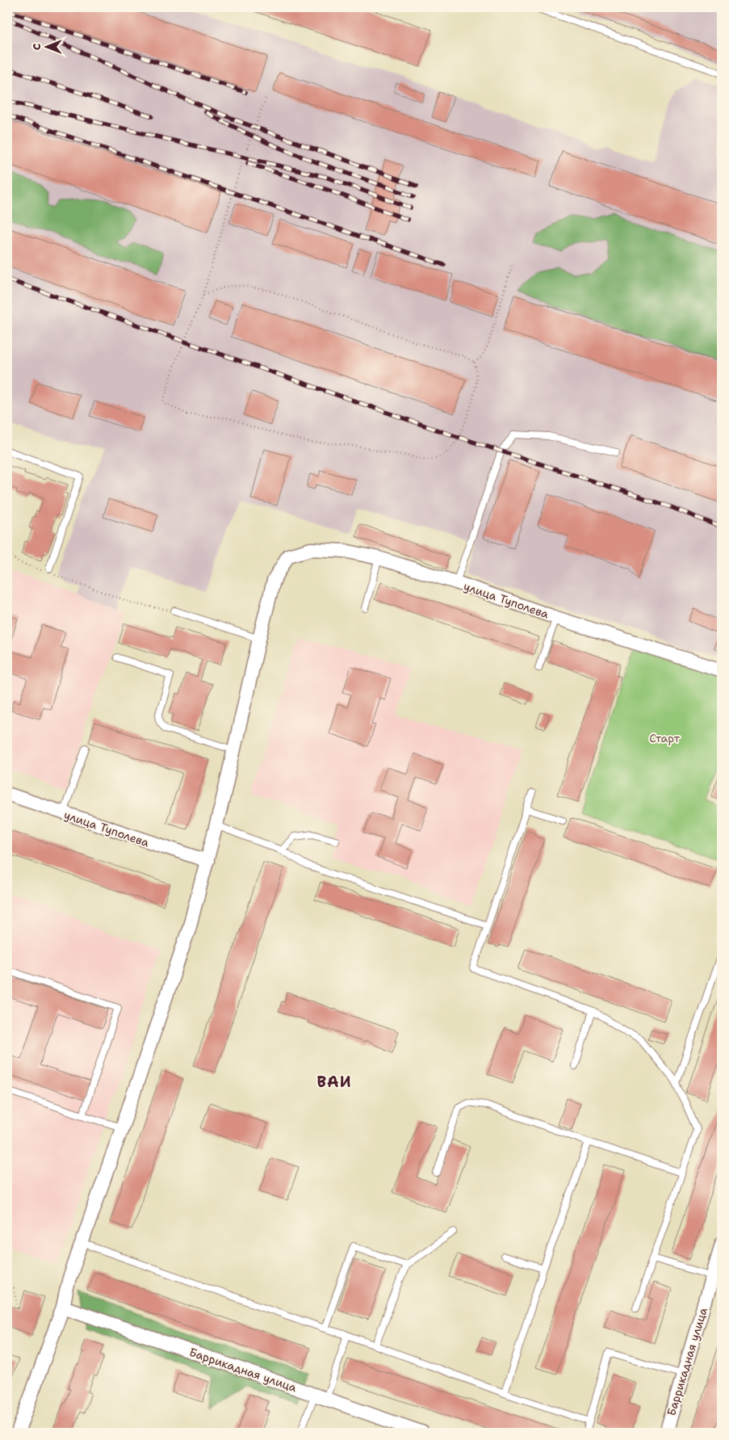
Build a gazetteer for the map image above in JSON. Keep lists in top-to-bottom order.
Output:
{
  "streets": {
    "street": ["улица Туполева", "Баррикадная улица"]
  },
  "districts": ["ВАИ"],
  "parks": ["Старт"],
  "north": "left"
}
